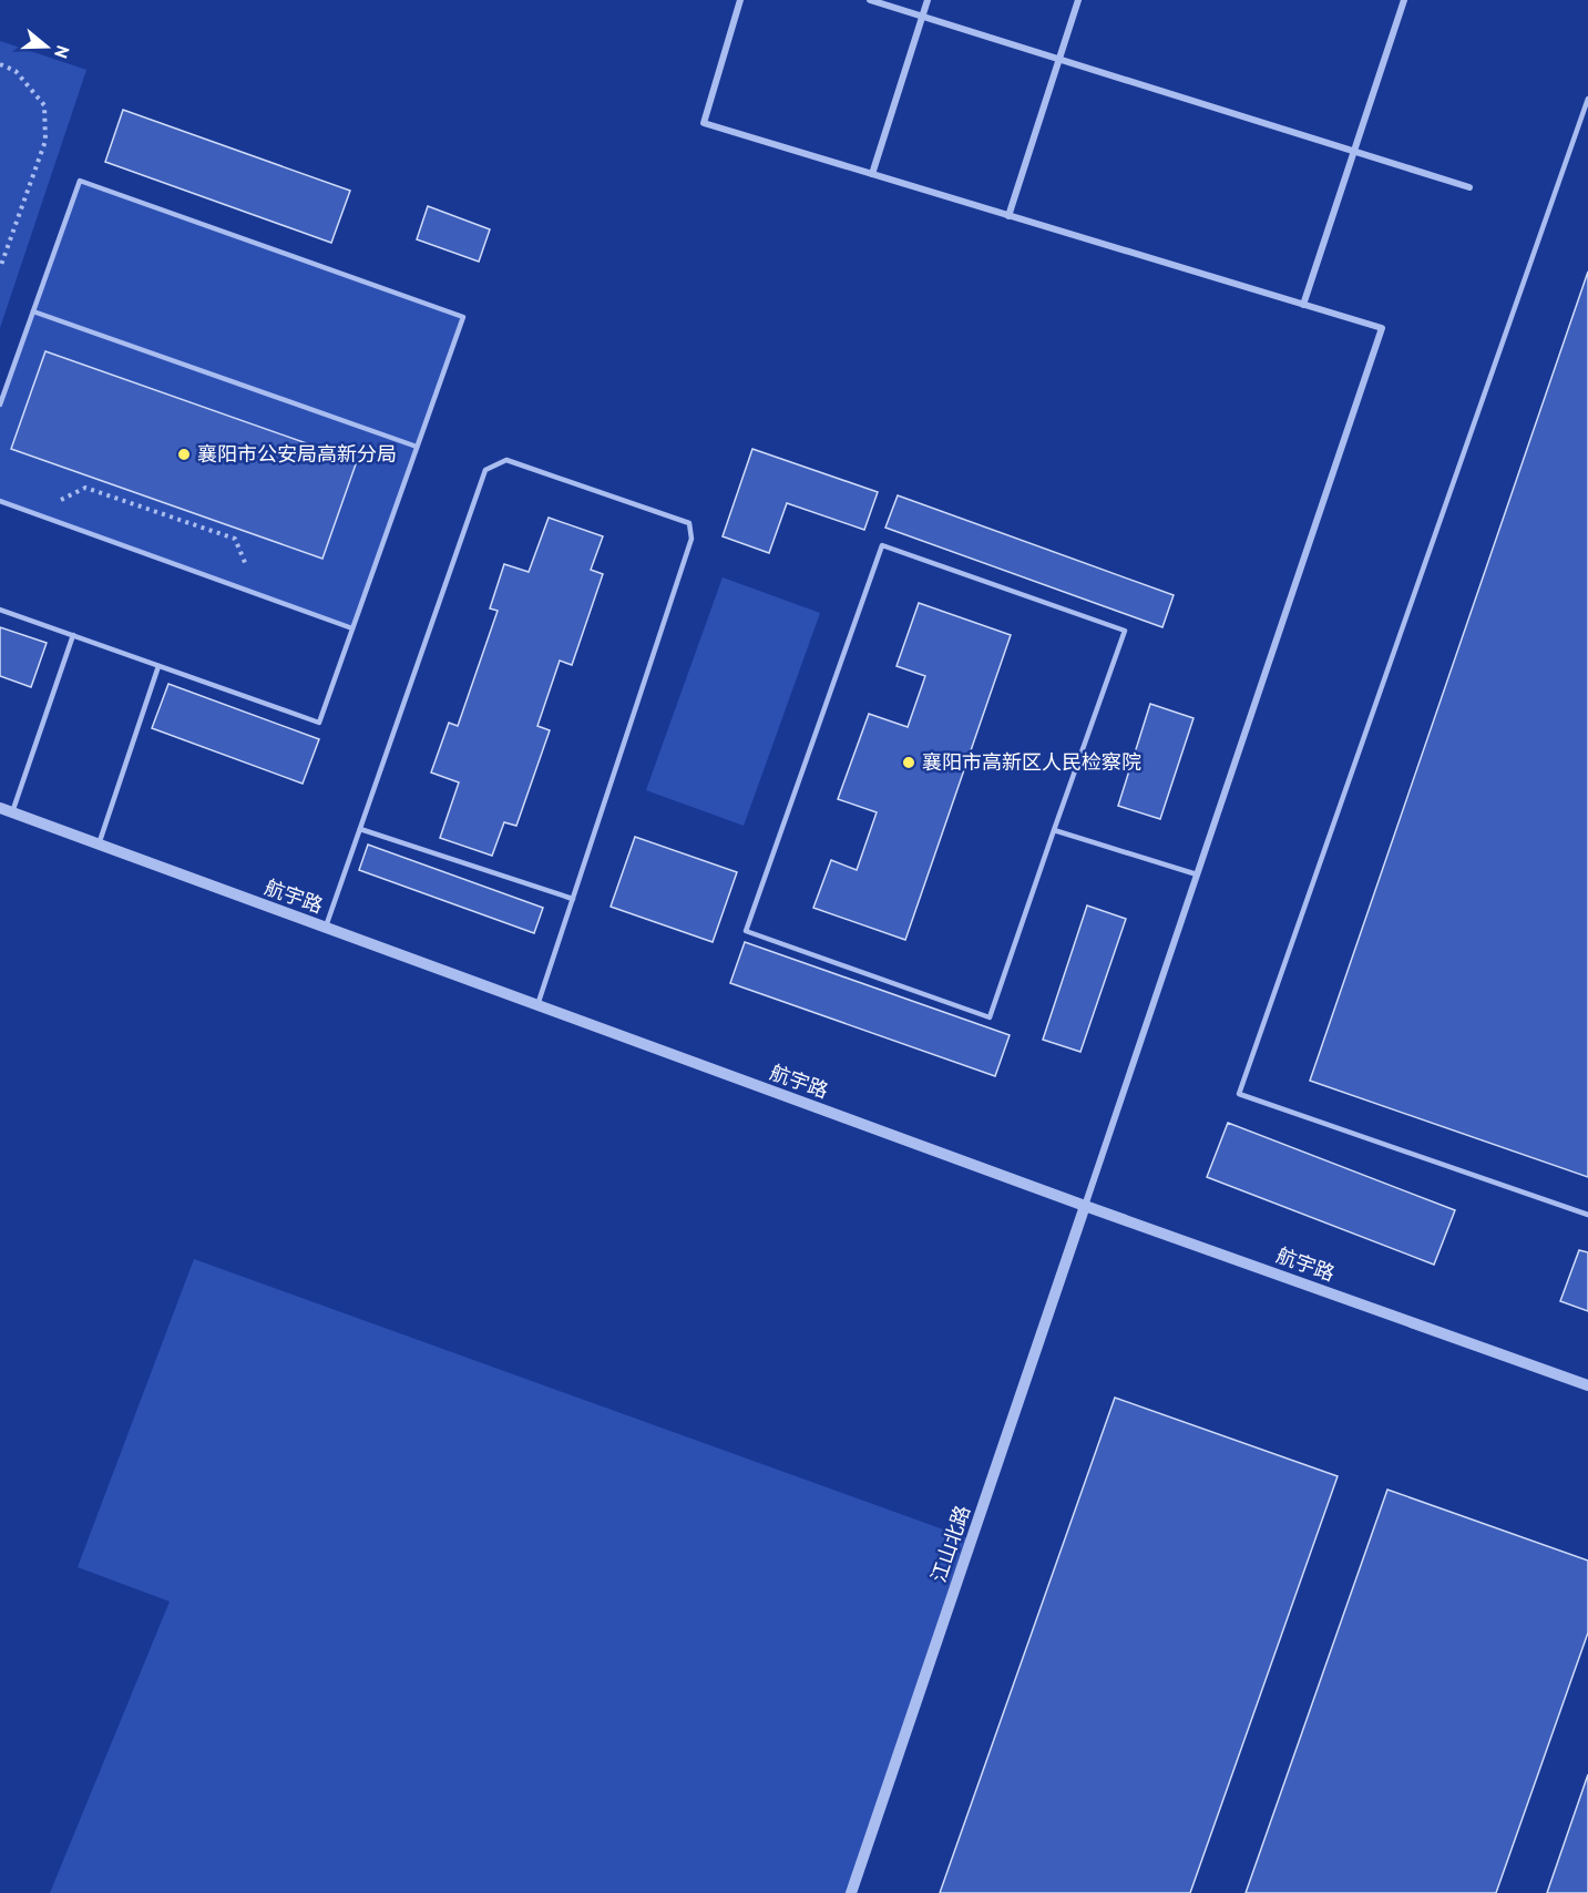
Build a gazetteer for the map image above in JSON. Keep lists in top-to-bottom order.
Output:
{
  "streets": {
    "street": ["航宇路", "江山北路"]
  },
  "crossings": [
    ["航宇路", "江山北路"]
  ],
  "places": ["襄阳市公安局高新分局", "襄阳市高新区人民检察院"],
  "north": "right"
}
